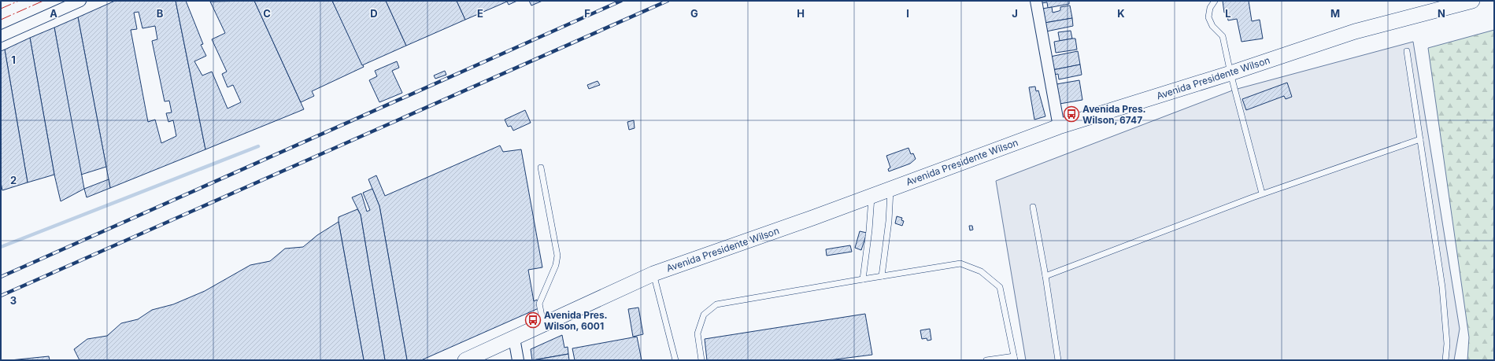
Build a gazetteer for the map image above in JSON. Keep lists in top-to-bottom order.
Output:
{
  "streets": {
    "main road": ["Avenida Presidente Wilson"]
  },
  "places": {
    "bus stop": ["Avenida Pres. Wilson, 6747", "Avenida Pres. Wilson, 6001"]
  },
  "grid": {
    "columns": [
      "A",
      "B",
      "C",
      "D",
      "E",
      "F",
      "G",
      "H",
      "I",
      "J",
      "K",
      "L",
      "M",
      "N"
    ],
    "rows": ["1", "2", "3"]
  }
}
